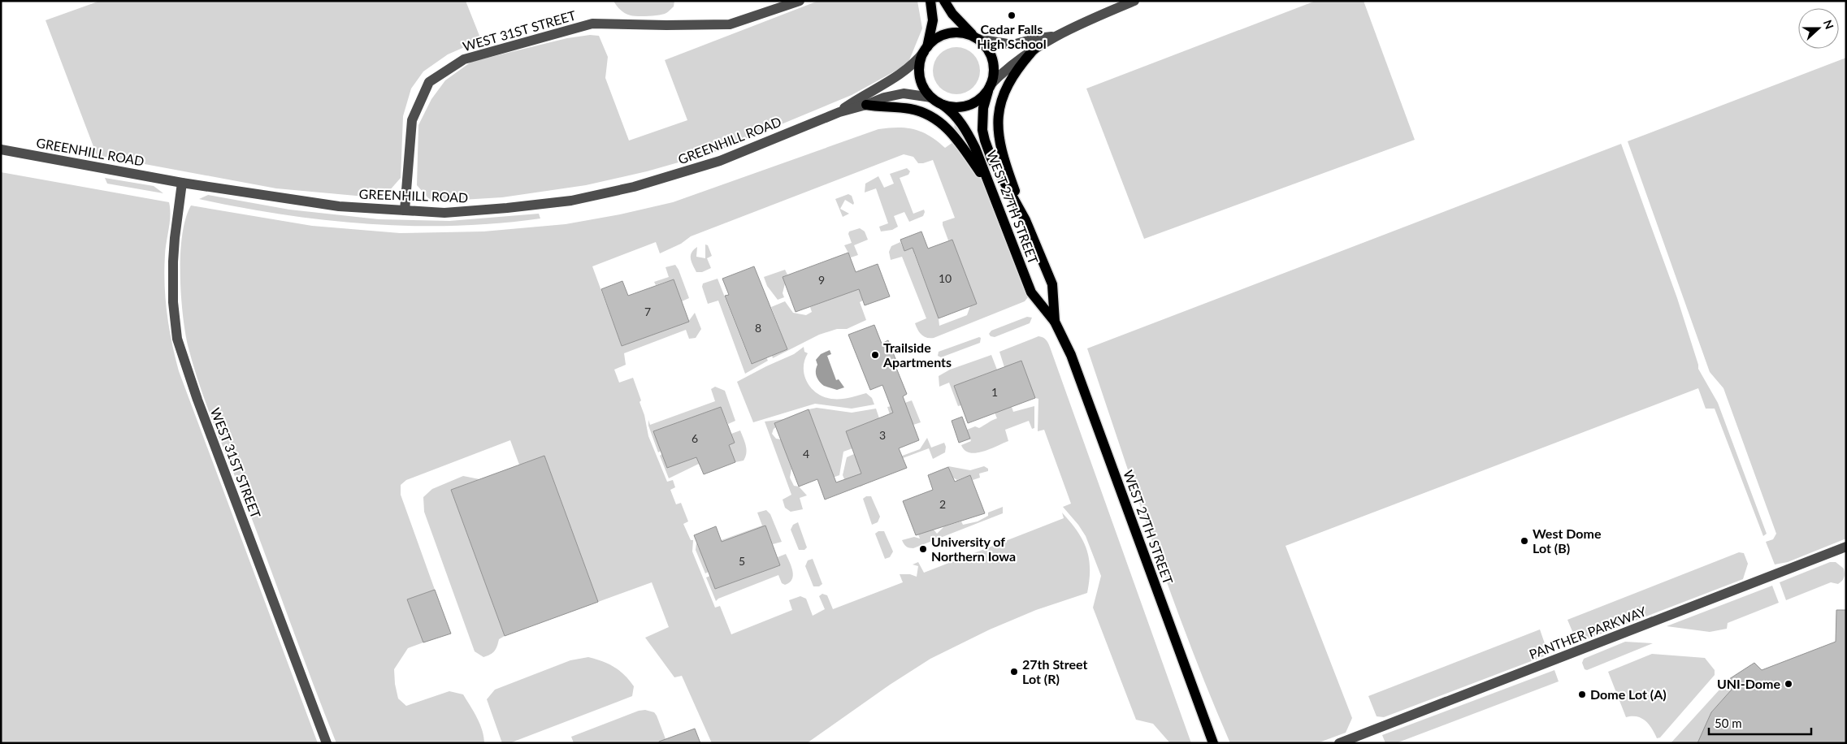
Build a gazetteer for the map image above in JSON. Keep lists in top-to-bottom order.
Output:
{
  "streets": {
    "main road": ["WEST 27TH STREET"],
    "street": ["WEST 31ST STREET", "GREENHILL ROAD", "PANTHER PARKWAY"]
  },
  "crossings": [
    ["WEST 31ST STREET", "GREENHILL ROAD"],
    ["GREENHILL ROAD", "WEST 27TH STREET"]
  ],
  "places": [
    "Cedar Falls High School",
    "Trailside Apartments",
    "West Dome Lot (B)",
    "University of Northern Iowa",
    "27th Street Lot (R)",
    "UNI-Dome",
    "Dome Lot (A)"
  ],
  "house_numbers": [
    "10",
    "9",
    "7",
    "8",
    "1",
    "3",
    "6",
    "4",
    "2",
    "5"
  ],
  "scale_bar": "50 m",
  "north": "right"
}
